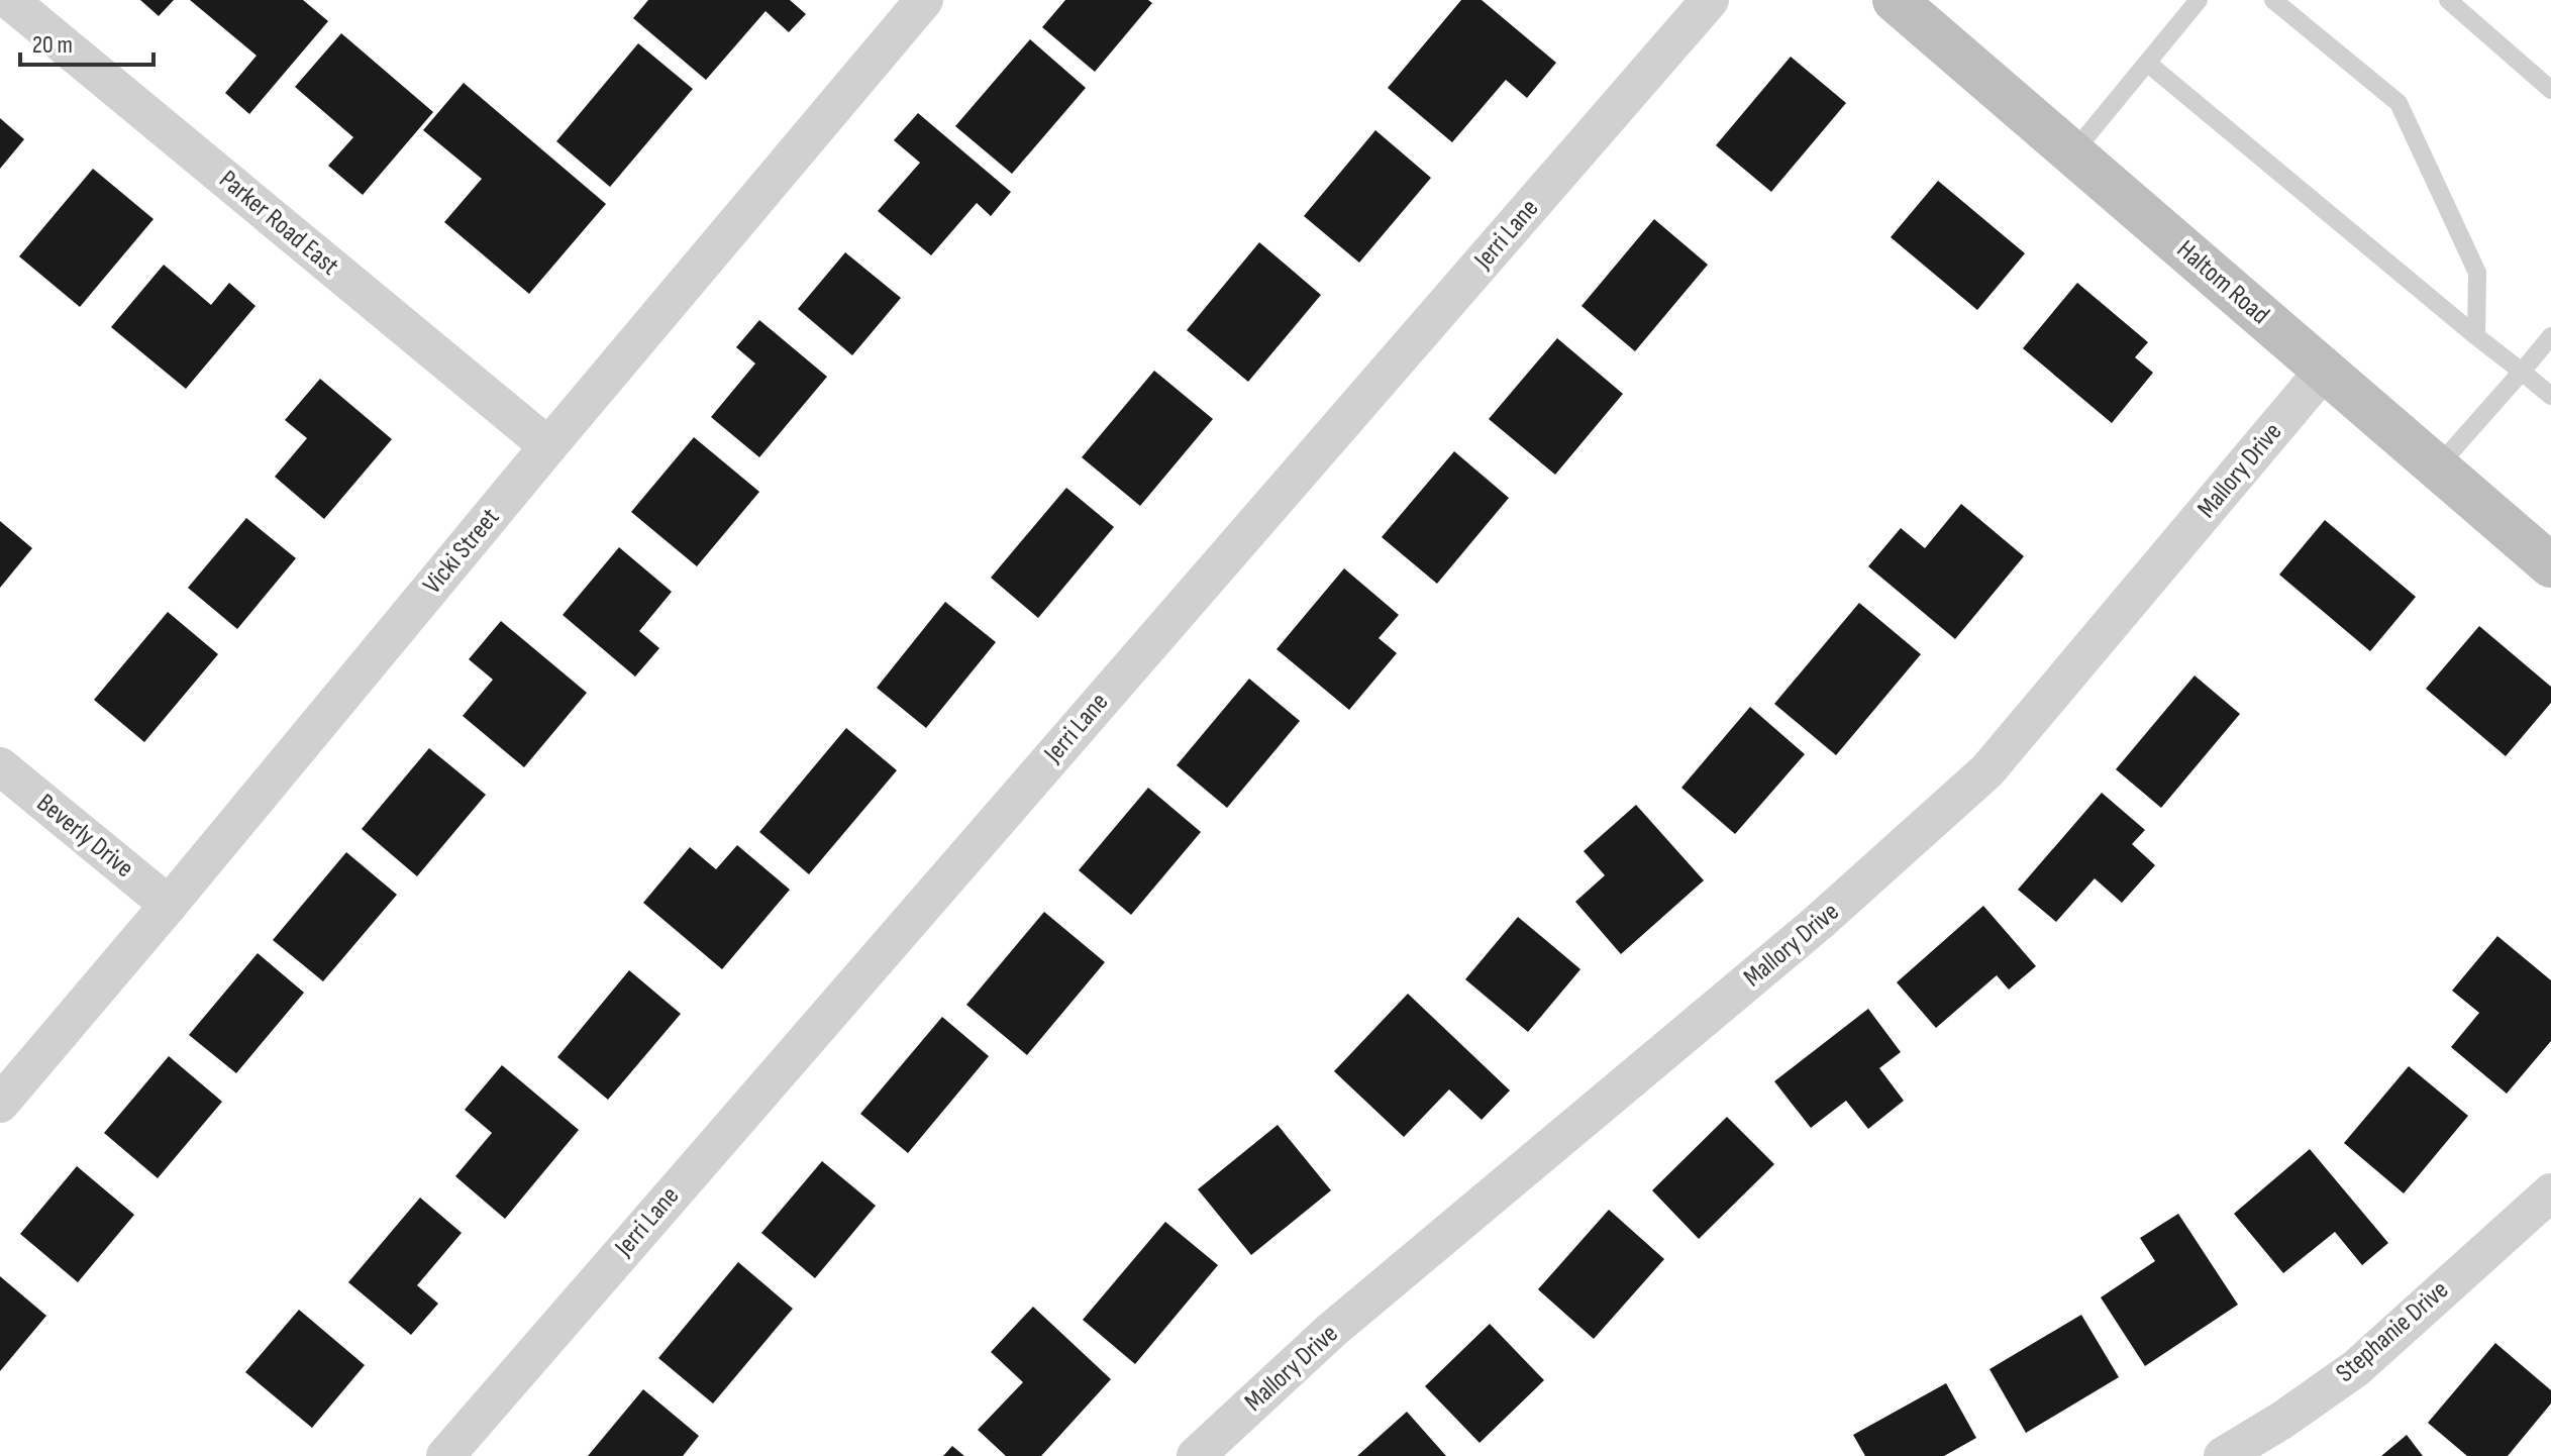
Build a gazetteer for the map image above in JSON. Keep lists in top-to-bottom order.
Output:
{
  "streets": {
    "main road": ["Haltom Road"],
    "street": [
      "Parker Road East",
      "Jerri Lane",
      "Mallory Drive",
      "Vicki Street",
      "Beverly Drive",
      "Stephanie Drive"
    ]
  },
  "crossings": [
    ["Parker Road East", "Vicki Street"],
    ["Haltom Road", "Mallory Drive"],
    ["Vicki Street", "Beverly Drive"]
  ],
  "scale_bar": "20 m"
}
